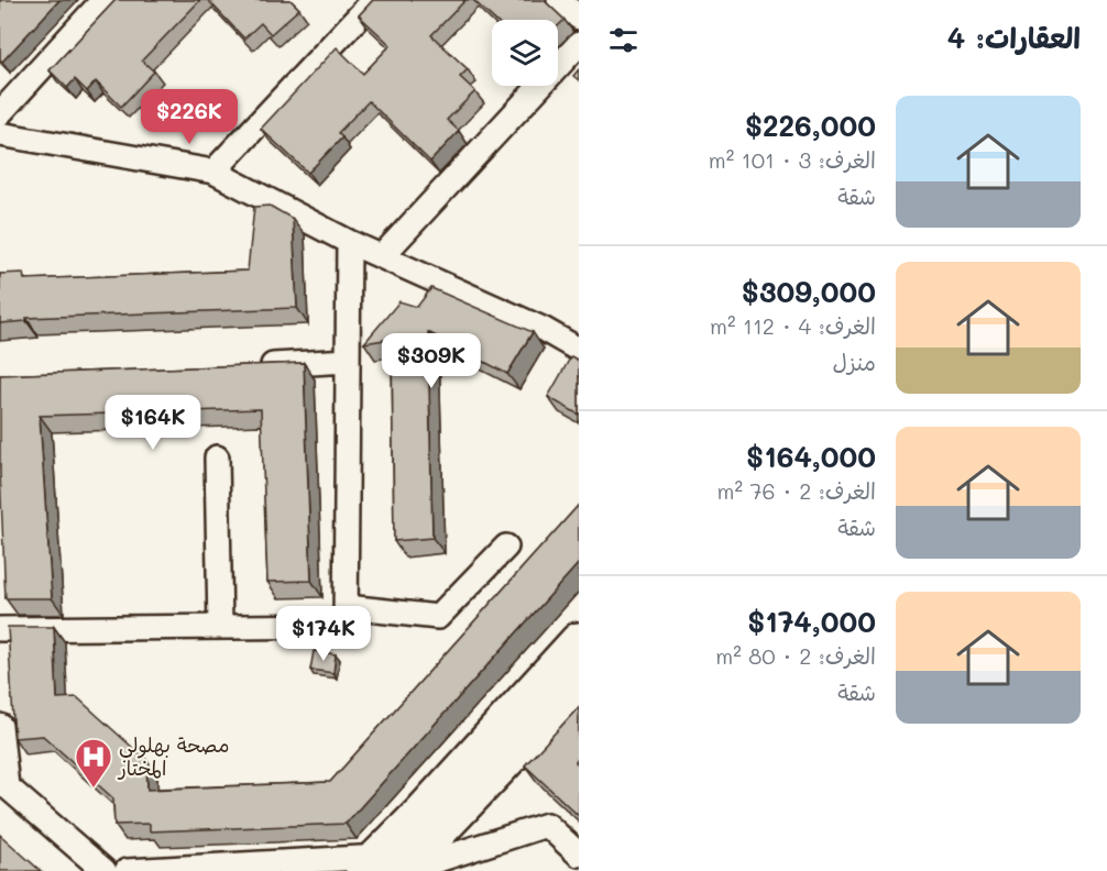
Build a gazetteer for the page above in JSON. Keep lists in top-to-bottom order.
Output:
{
  "places": {
    "hospital": ["مصحة بهلولي المختار"]
  },
  "page": {
    "heading": "العقارات: 4",
    "list": [
      {
        "name": "$226,000",
        "note": "الغرف: 3 · 101 m² · شقة"
      },
      {
        "name": "$309,000",
        "note": "الغرف: 4 · 112 m² · منزل"
      },
      {
        "name": "$164,000",
        "note": "الغرف: 2 · 76 m² · شقة"
      },
      {
        "name": "$174,000",
        "note": "الغرف: 2 · 80 m² · شقة"
      }
    ],
    "price": [
      "$226K",
      "$309K",
      "$164K",
      "$174K"
    ]
  }
}
